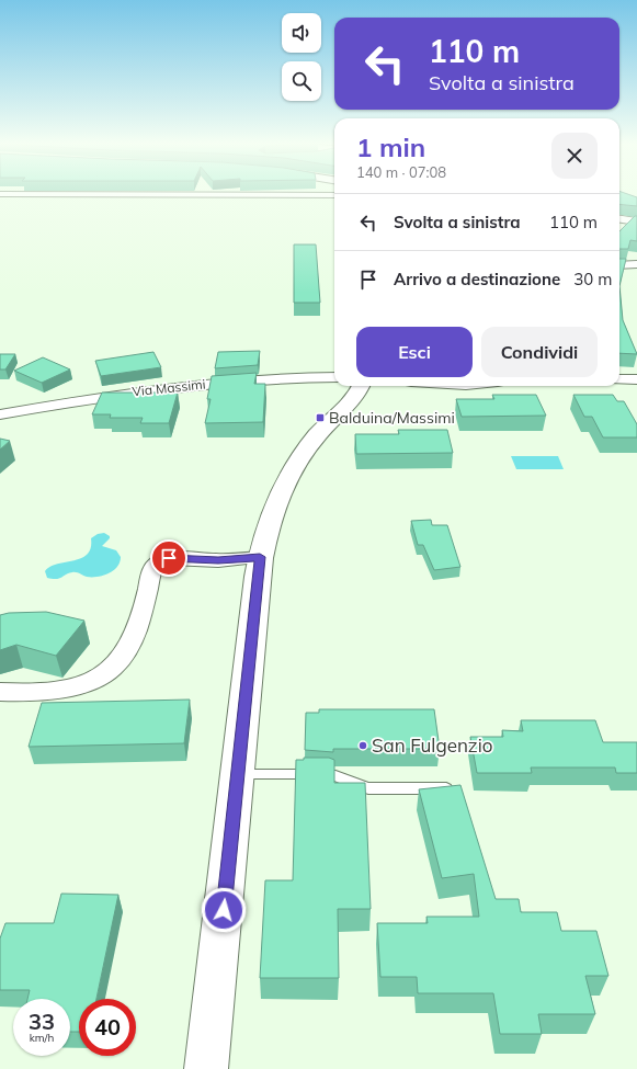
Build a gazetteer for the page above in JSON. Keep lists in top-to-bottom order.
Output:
{
  "streets": {
    "street": ["Via Massimi"]
  },
  "places": {
    "transit": ["Balduina/Massimi"],
    "other": ["San Fulgenzio"]
  },
  "page": {
    "turn": ["110 m", "Svolta a sinistra"],
    "heading": ["1 min", "140 m · 07:08"],
    "list": [
      {
        "name": "Svolta a sinistra",
        "value": "110 m"
      },
      {
        "name": "Arrivo a destinazione",
        "value": "30 m"
      }
    ],
    "buttons": ["Esci", "Condividi"],
    "speed": "33 km/h",
    "limit": "40"
  }
}
